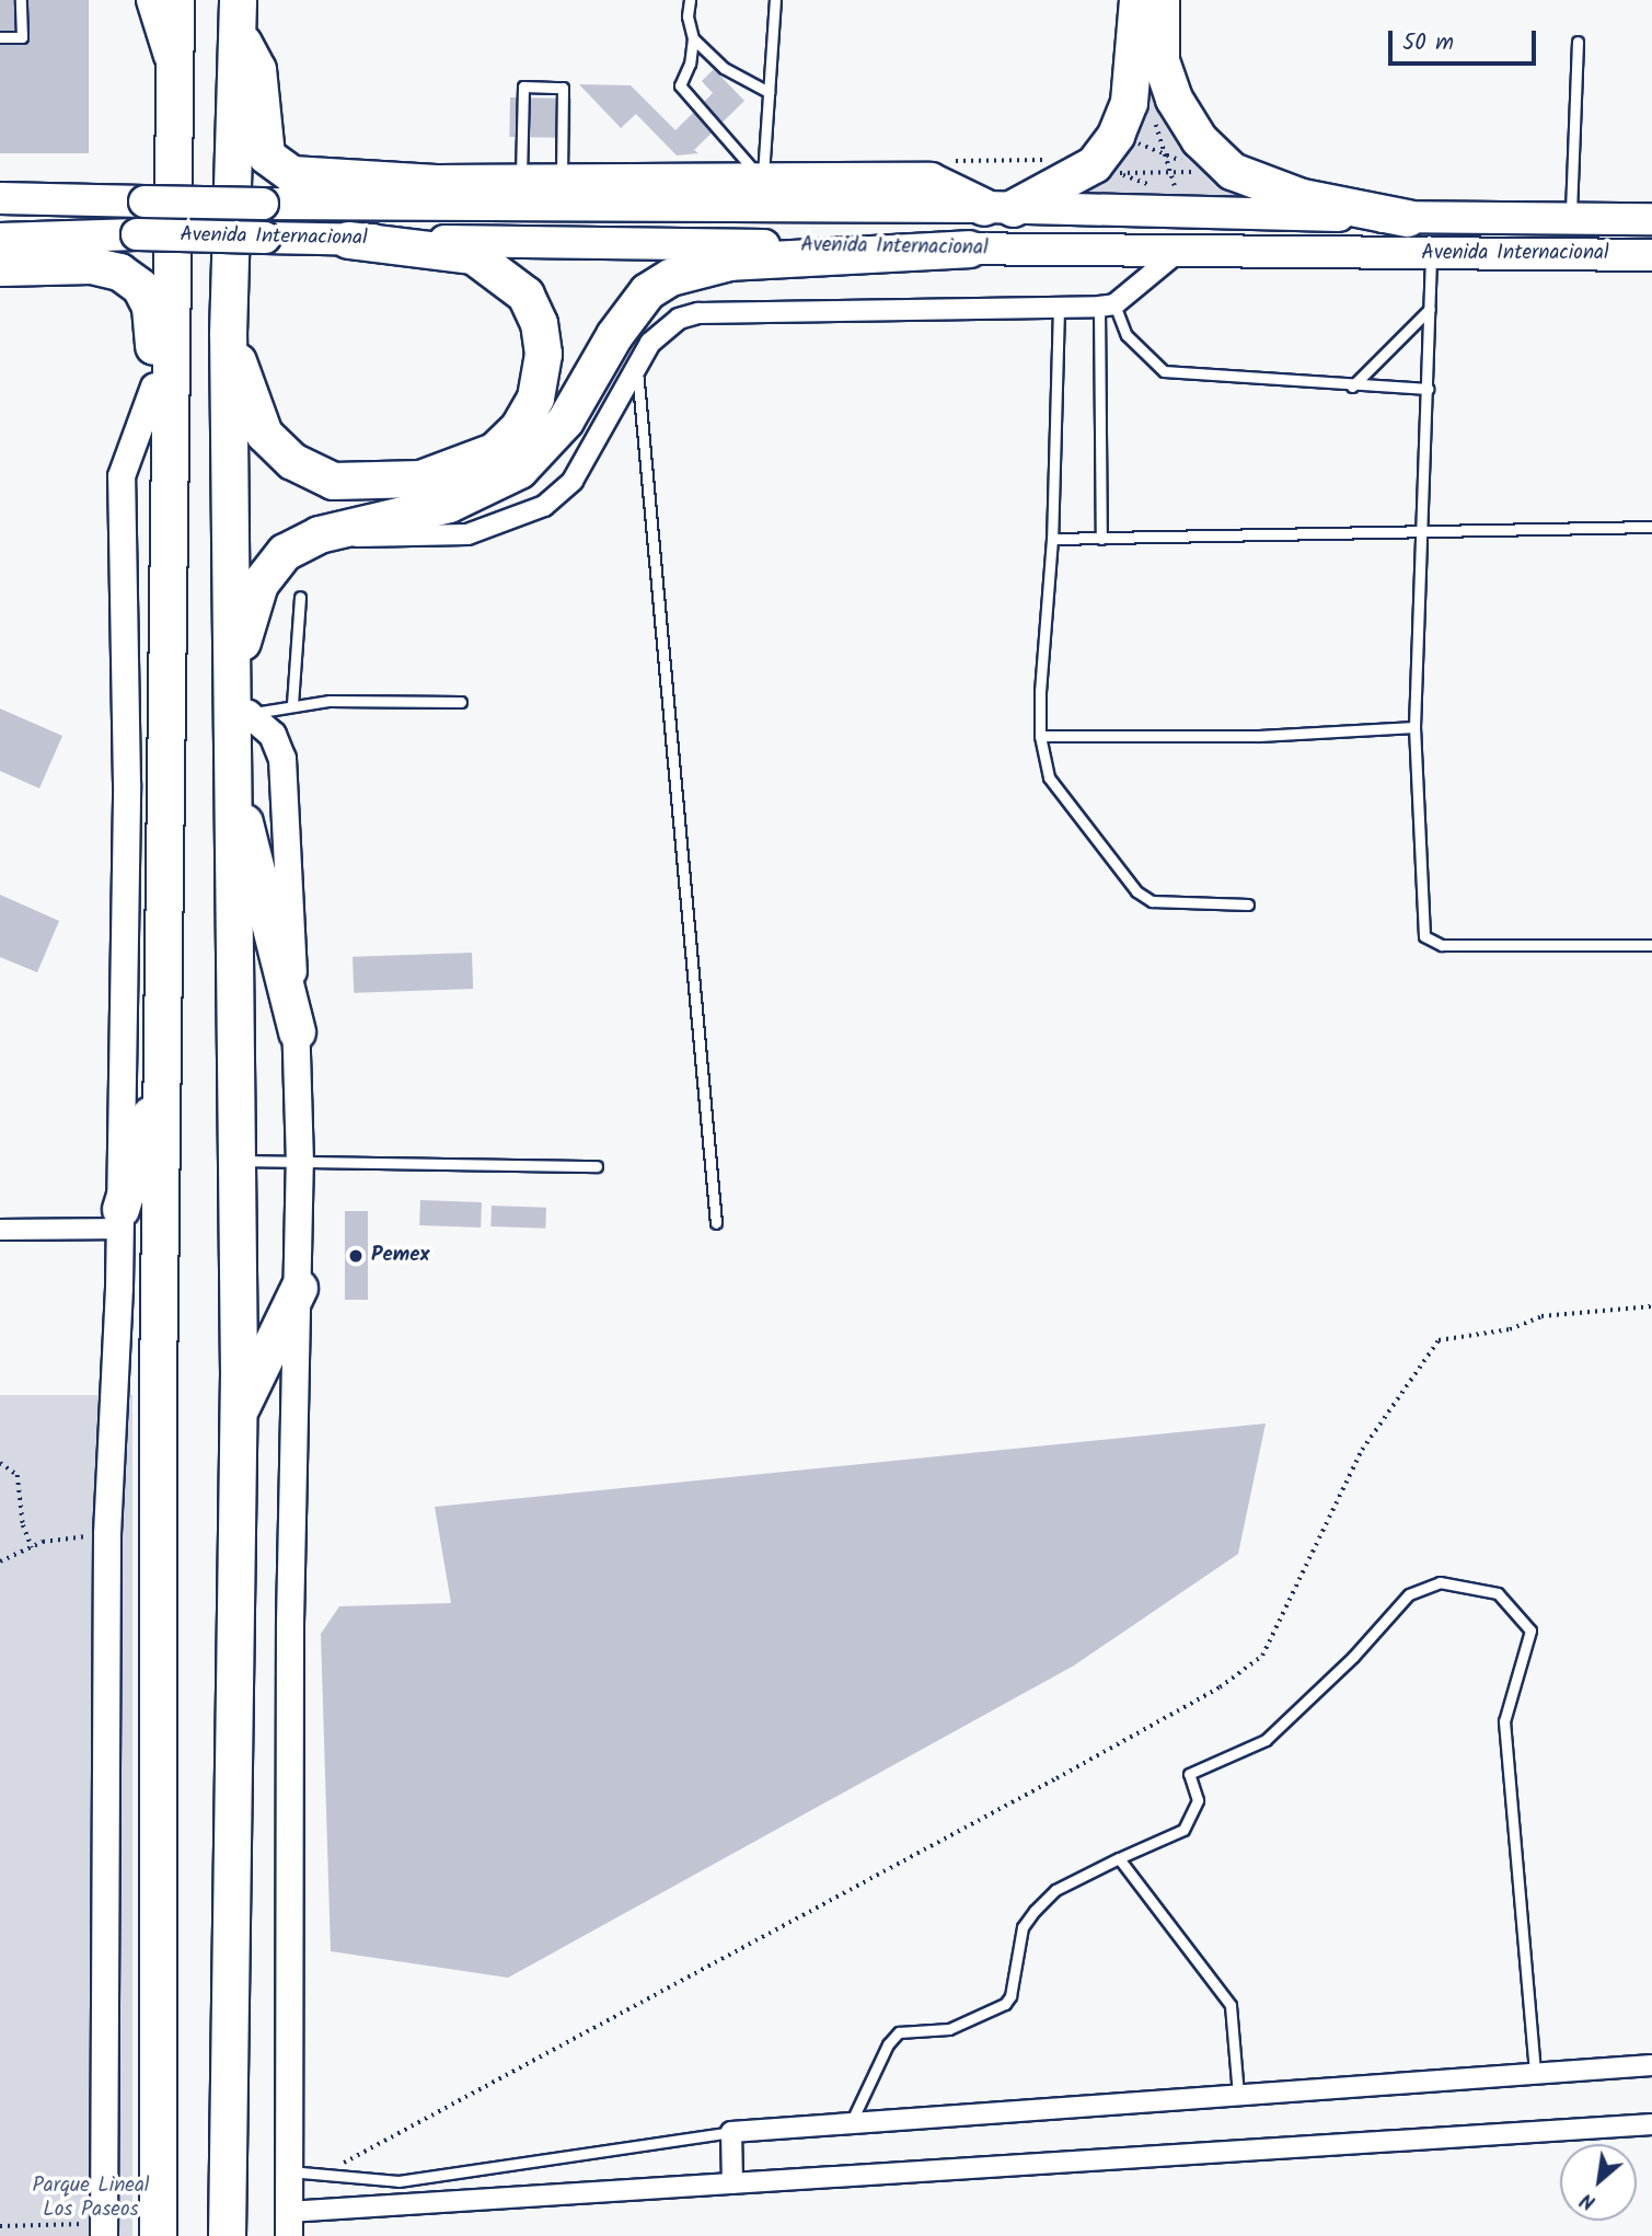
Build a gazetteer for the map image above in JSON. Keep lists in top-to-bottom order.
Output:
{
  "streets": {
    "main road": ["Avenida Internacional"]
  },
  "parks": ["Parque Lineal Los Paseos"],
  "places": ["Pemex"],
  "scale_bar": "50 m",
  "north": "bottom left"
}
